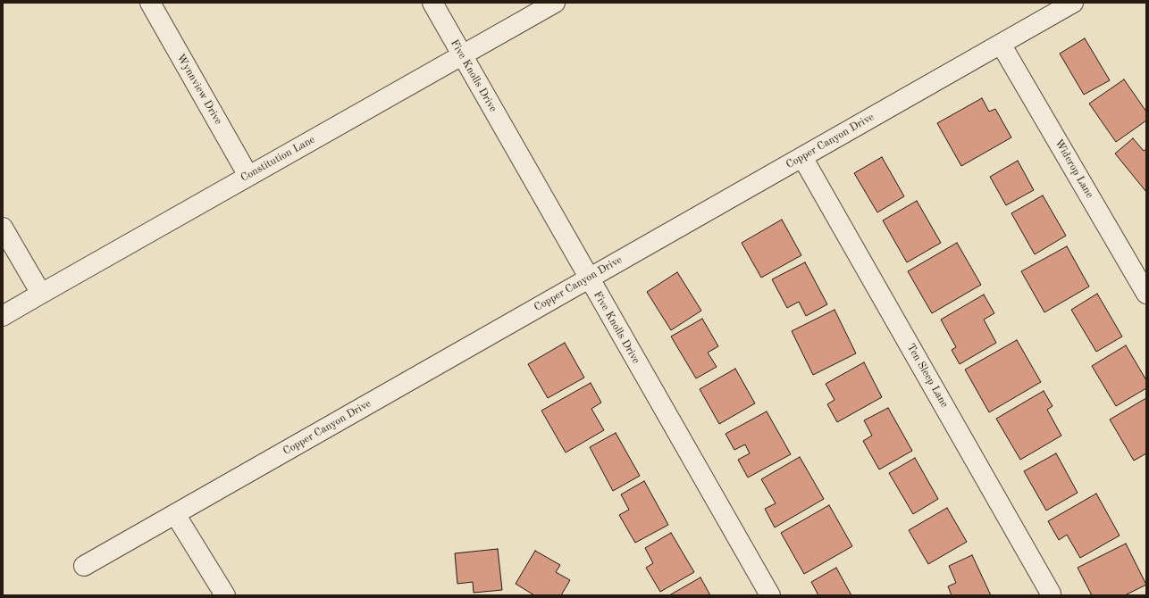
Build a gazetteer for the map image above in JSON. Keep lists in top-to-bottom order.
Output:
{
  "streets": {
    "street": [
      "Five Knolls Drive",
      "Wynnview Drive",
      "Copper Canyon Drive",
      "Constitution Lane",
      "Widerop Lane",
      "Ten Sleep Lane"
    ]
  },
  "crossings": [
    ["Five Knolls Drive", "Copper Canyon Drive"],
    ["Five Knolls Drive", "Constitution Lane"],
    ["Wynnview Drive", "Constitution Lane"],
    ["Copper Canyon Drive", "Widerop Lane"],
    ["Copper Canyon Drive", "Ten Sleep Lane"]
  ]
}
